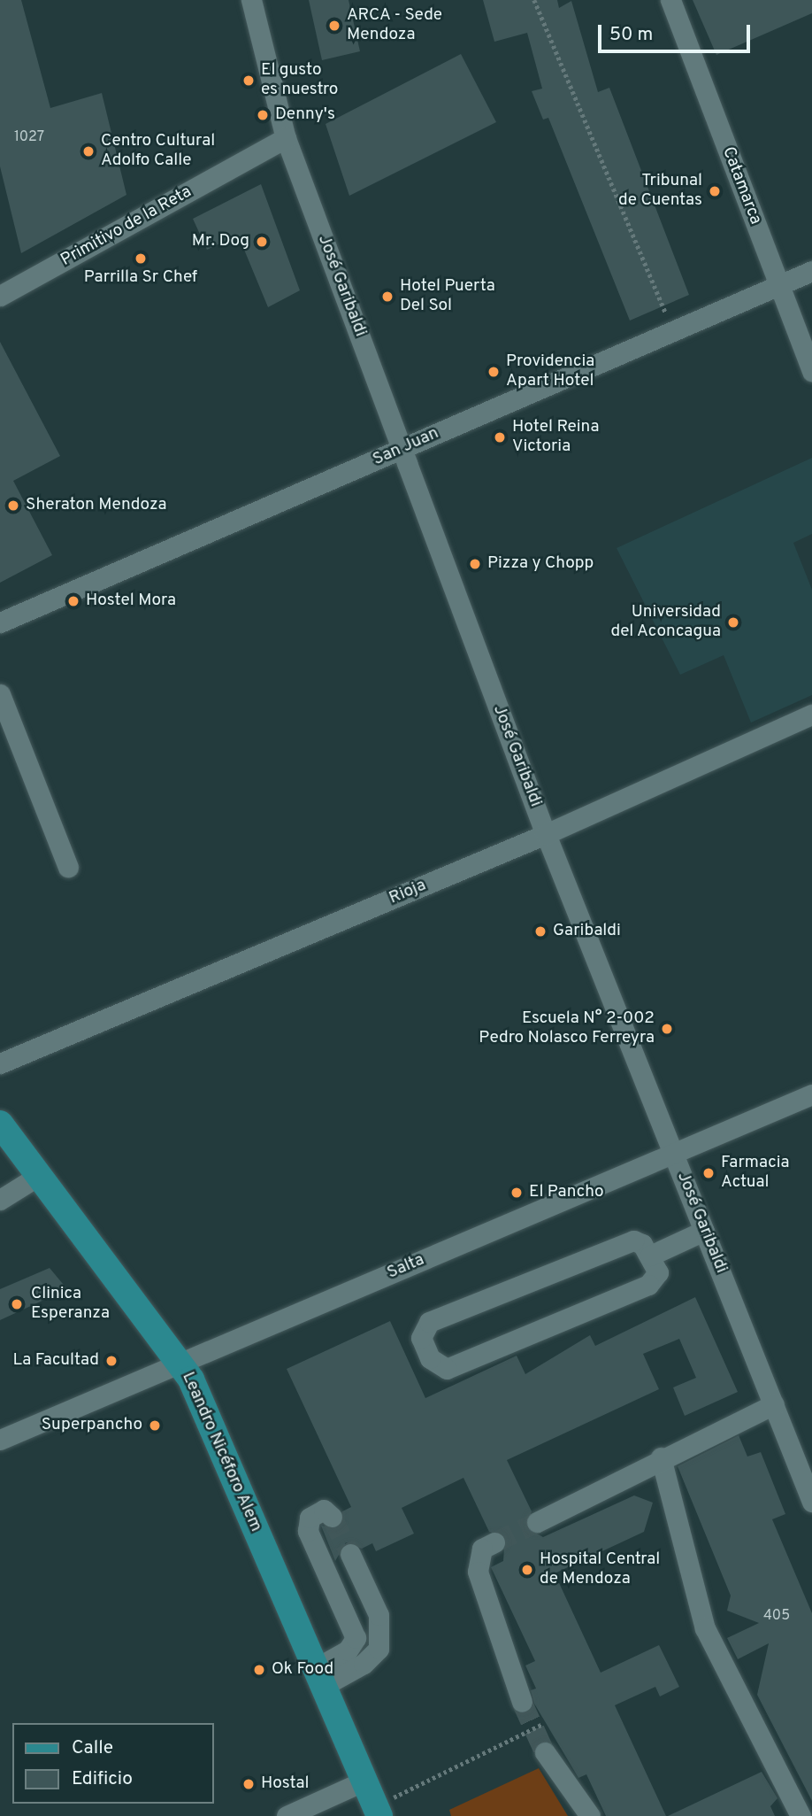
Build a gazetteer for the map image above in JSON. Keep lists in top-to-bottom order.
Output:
{
  "streets": {
    "main road": ["Leandro Nicéforo Alem"],
    "street": [
      "Catamarca",
      "Primitivo de la Reta",
      "José Garibaldi",
      "San Juan",
      "Rioja",
      "Salta"
    ]
  },
  "crossings": [
    ["Catamarca", "San Juan"],
    ["Primitivo de la Reta", "José Garibaldi"],
    ["José Garibaldi", "San Juan"],
    ["José Garibaldi", "Rioja"],
    ["José Garibaldi", "Salta"],
    ["Salta", "Leandro Nicéforo Alem"]
  ],
  "places": [
    "ARCA - Sede Mendoza",
    "El gusto es nuestro",
    "Denny's",
    "Centro Cultural Adolfo Calle",
    "Tribunal de Cuentas",
    "Mr. Dog",
    "Parrilla Sr Chef",
    "Hotel Puerta Del Sol",
    "Providencia Apart Hotel",
    "Hotel Reina Victoria",
    "Sheraton Mendoza",
    "Pizza y Chopp",
    "Hostel Mora",
    "Universidad del Aconcagua",
    "Garibaldi",
    "Escuela N° 2-002 Pedro Nolasco Ferreyra",
    "Farmacia Actual",
    "El Pancho",
    "Clinica Esperanza",
    "La Facultad",
    "Superpancho",
    "Hospital Central de Mendoza",
    "Ok Food",
    "Hostal"
  ],
  "house_numbers": ["1027", "405"],
  "legend": ["Calle", "Edificio"],
  "scale_bar": "50 m"
}
